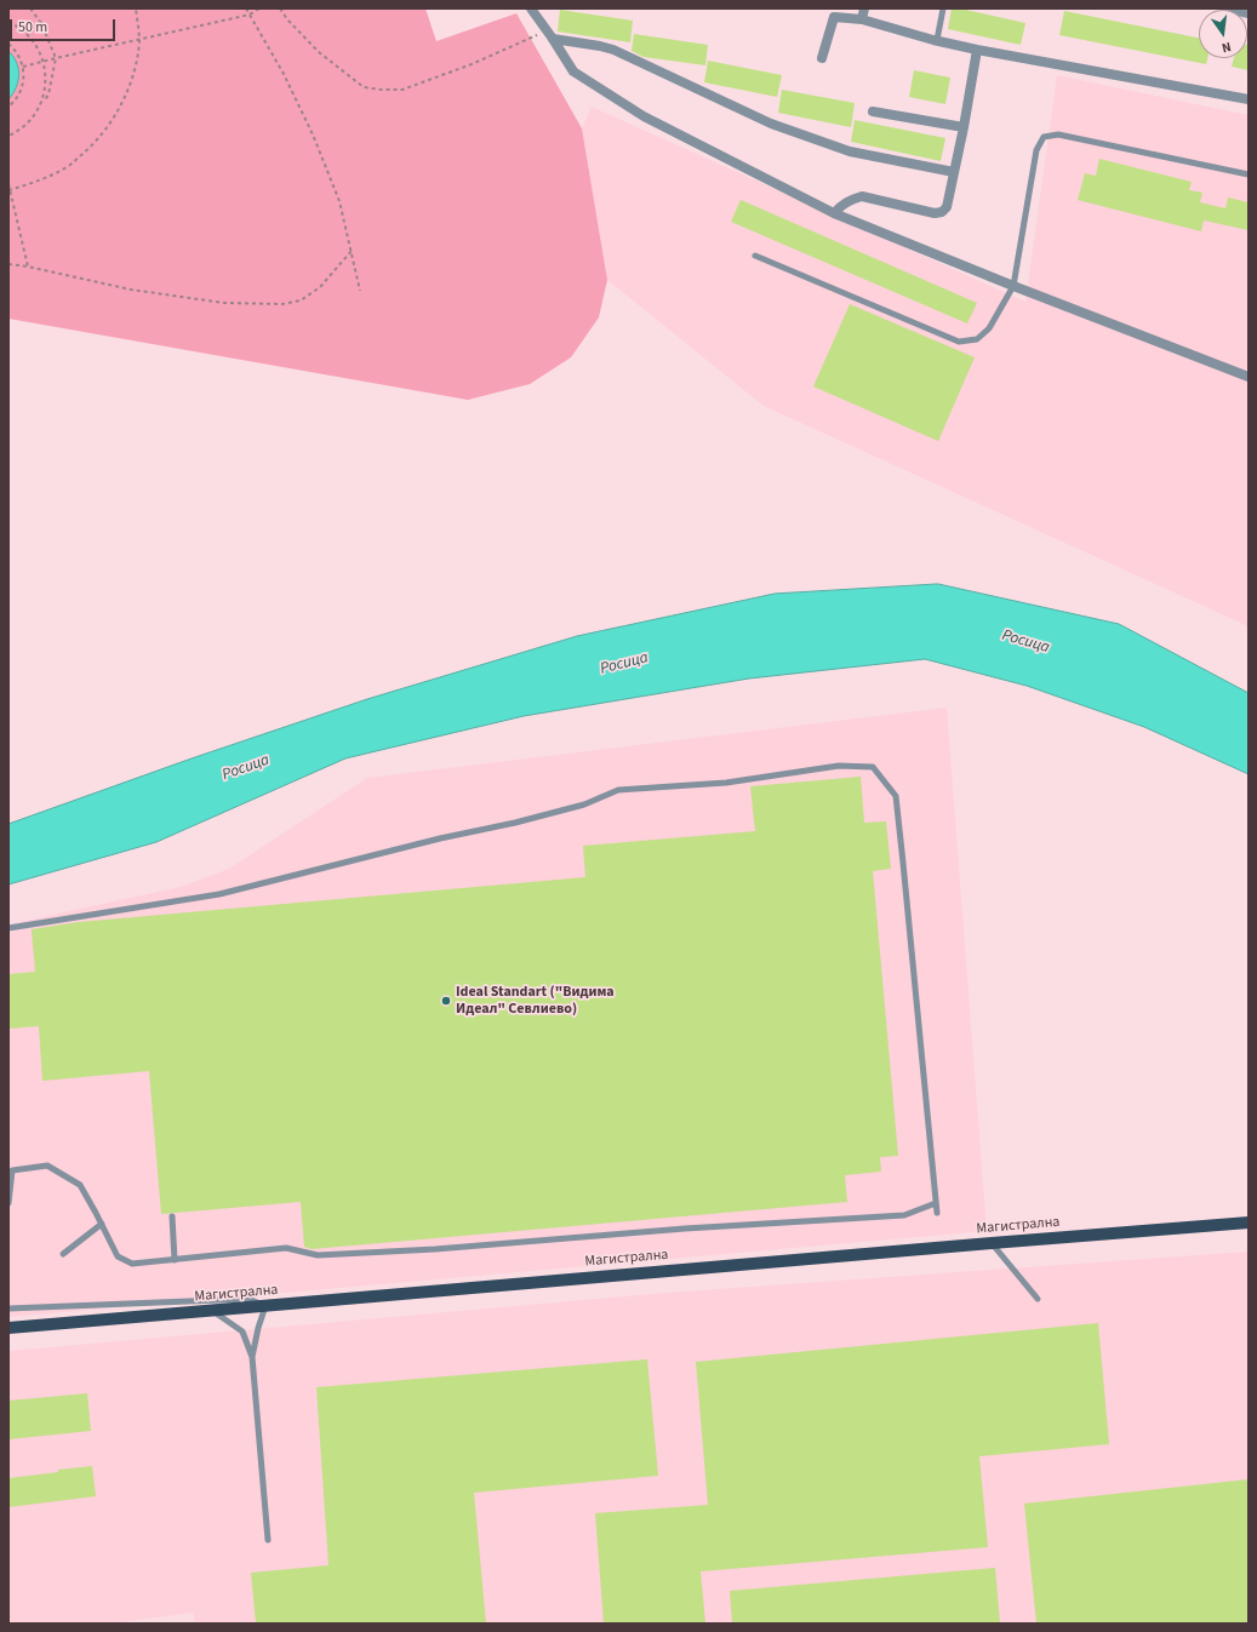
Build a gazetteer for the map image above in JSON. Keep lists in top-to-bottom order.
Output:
{
  "streets": {
    "main road": ["Магистрална"]
  },
  "water": ["Росица"],
  "places": ["Ideal Standart (\"Видима Идеал\" Севлиево)"],
  "scale_bar": "50 m",
  "north": "bottom"
}
